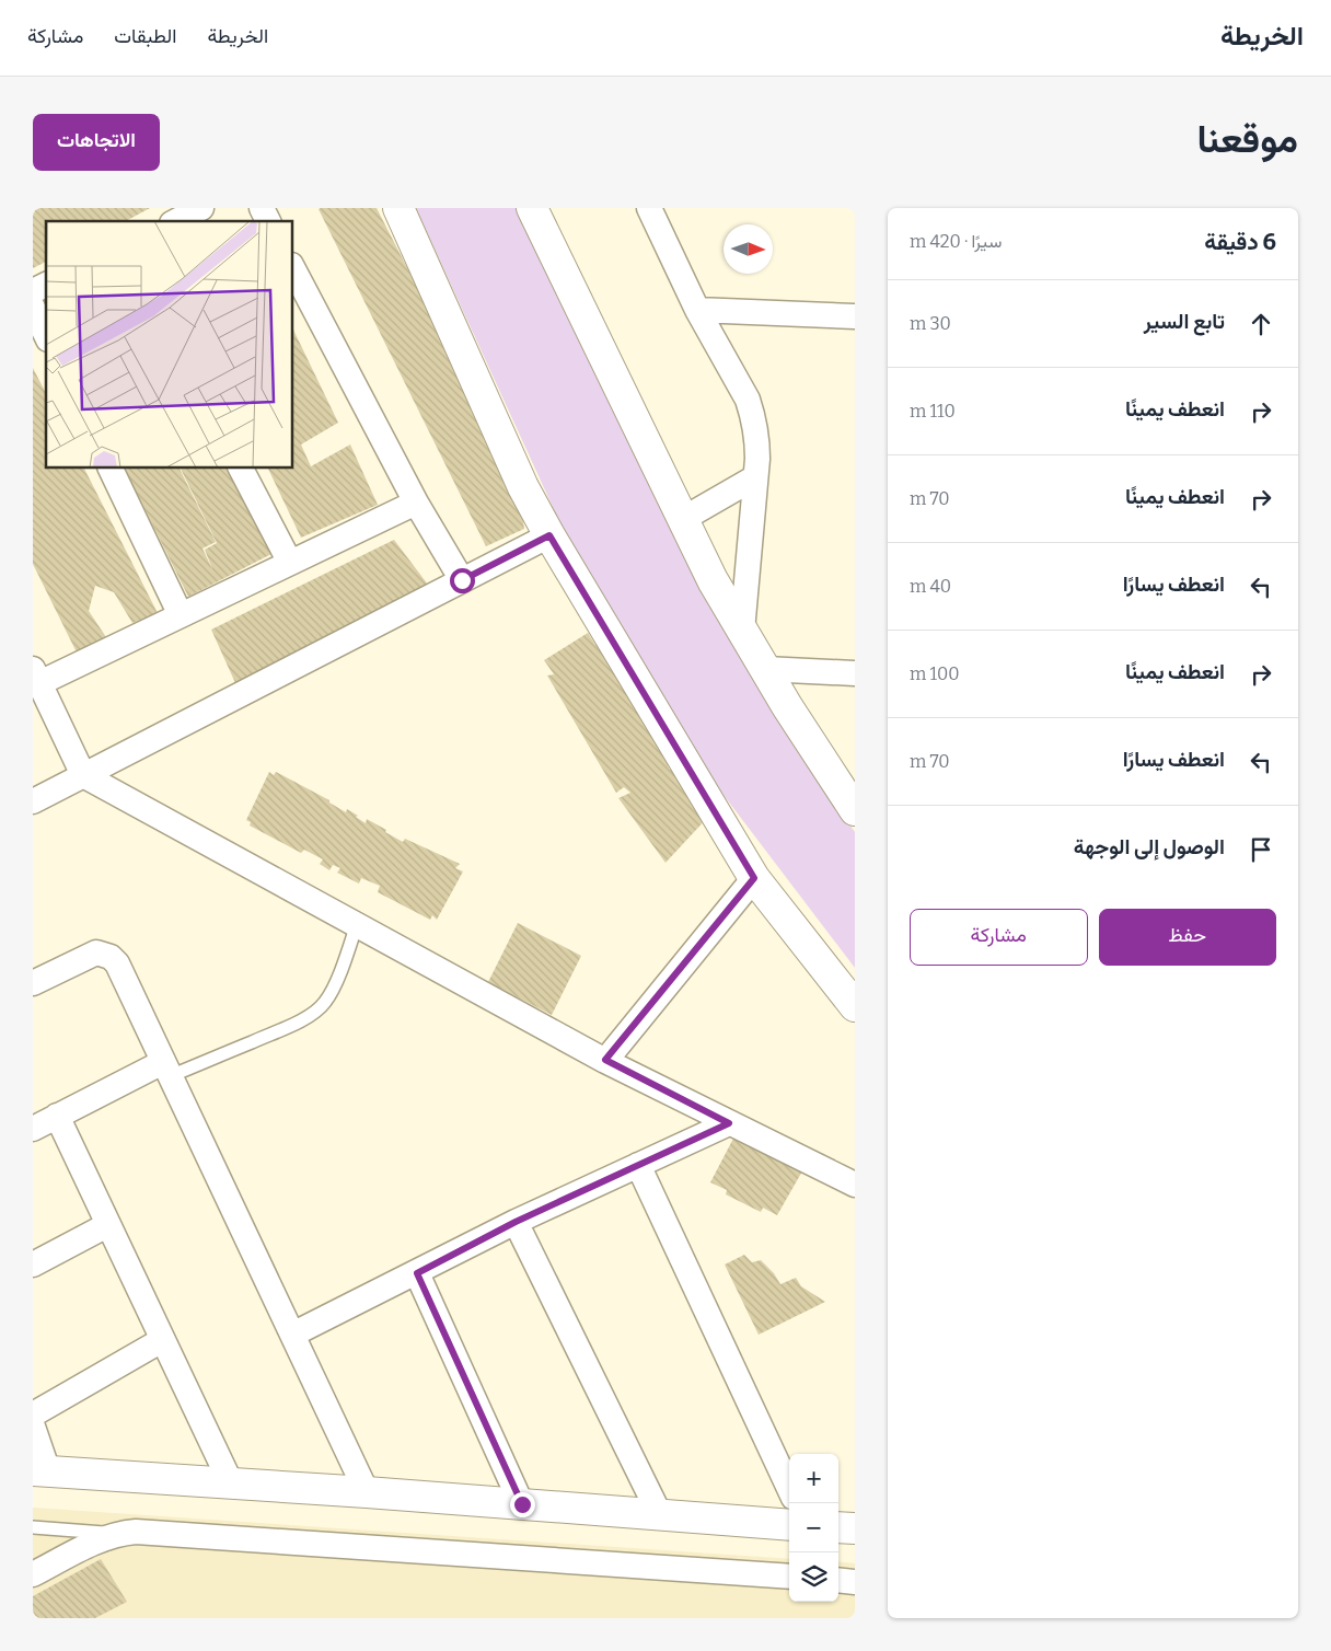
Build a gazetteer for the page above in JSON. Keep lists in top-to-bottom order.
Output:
{
  "north": "right",
  "page": {
    "header": "الخريطة",
    "nav": ["الخريطة", "الطبقات", "مشاركة"],
    "title": "موقعنا",
    "buttons": [
      "الاتجاهات",
      ["حفظ", "مشاركة"]
    ],
    "heading": ["6 دقيقة", "سيرًا · 420 m"],
    "list": [
      ["تابع السير", "30 m"],
      ["انعطف يمينًا", "110 m"],
      ["انعطف يمينًا", "70 m"],
      ["انعطف يسارًا", "40 m"],
      ["انعطف يمينًا", "100 m"],
      ["انعطف يسارًا", "70 m"],
      "الوصول إلى الوجهة"
    ],
    "map_buttons": ["+", "−"]
  }
}
